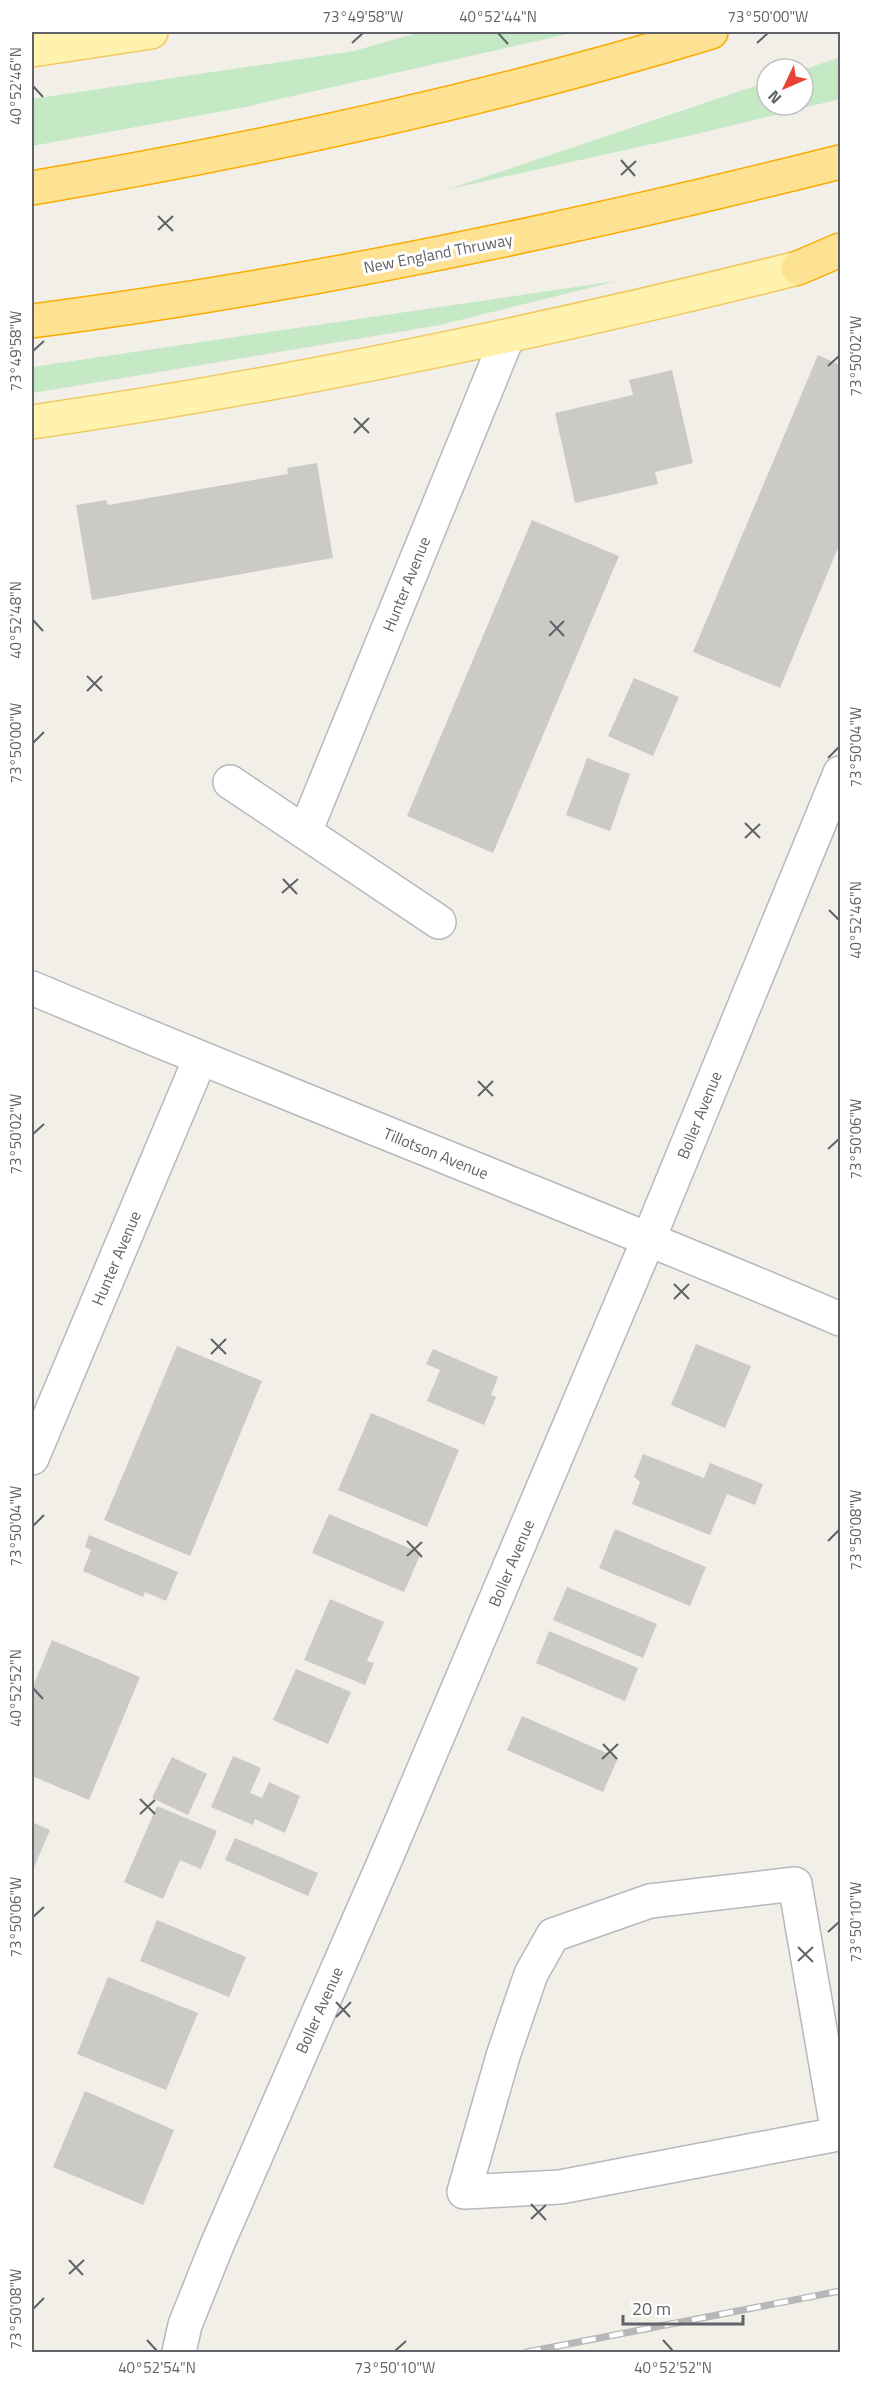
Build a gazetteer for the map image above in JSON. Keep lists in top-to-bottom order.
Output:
{
  "streets": {
    "highway": ["New England Thruway"],
    "street": ["Hunter Avenue", "Boller Avenue", "Tillotson Avenue"]
  },
  "crossings": [
    ["Hunter Avenue", "Tillotson Avenue"],
    ["Boller Avenue", "Tillotson Avenue"]
  ],
  "scale_bar": "20 m",
  "north": "bottom left",
  "coordinates": [
    "73°49'58\"W",
    "40°52'44\"N",
    "73°50'00\"W",
    "40°52'46\"N",
    "73°50'02\"W",
    "40°52'48\"N",
    "73°50'04\"W",
    "73°50'06\"W",
    "73°50'08\"W",
    "40°52'52\"N",
    "73°50'10\"W",
    "40°52'54\"N"
  ]
}
